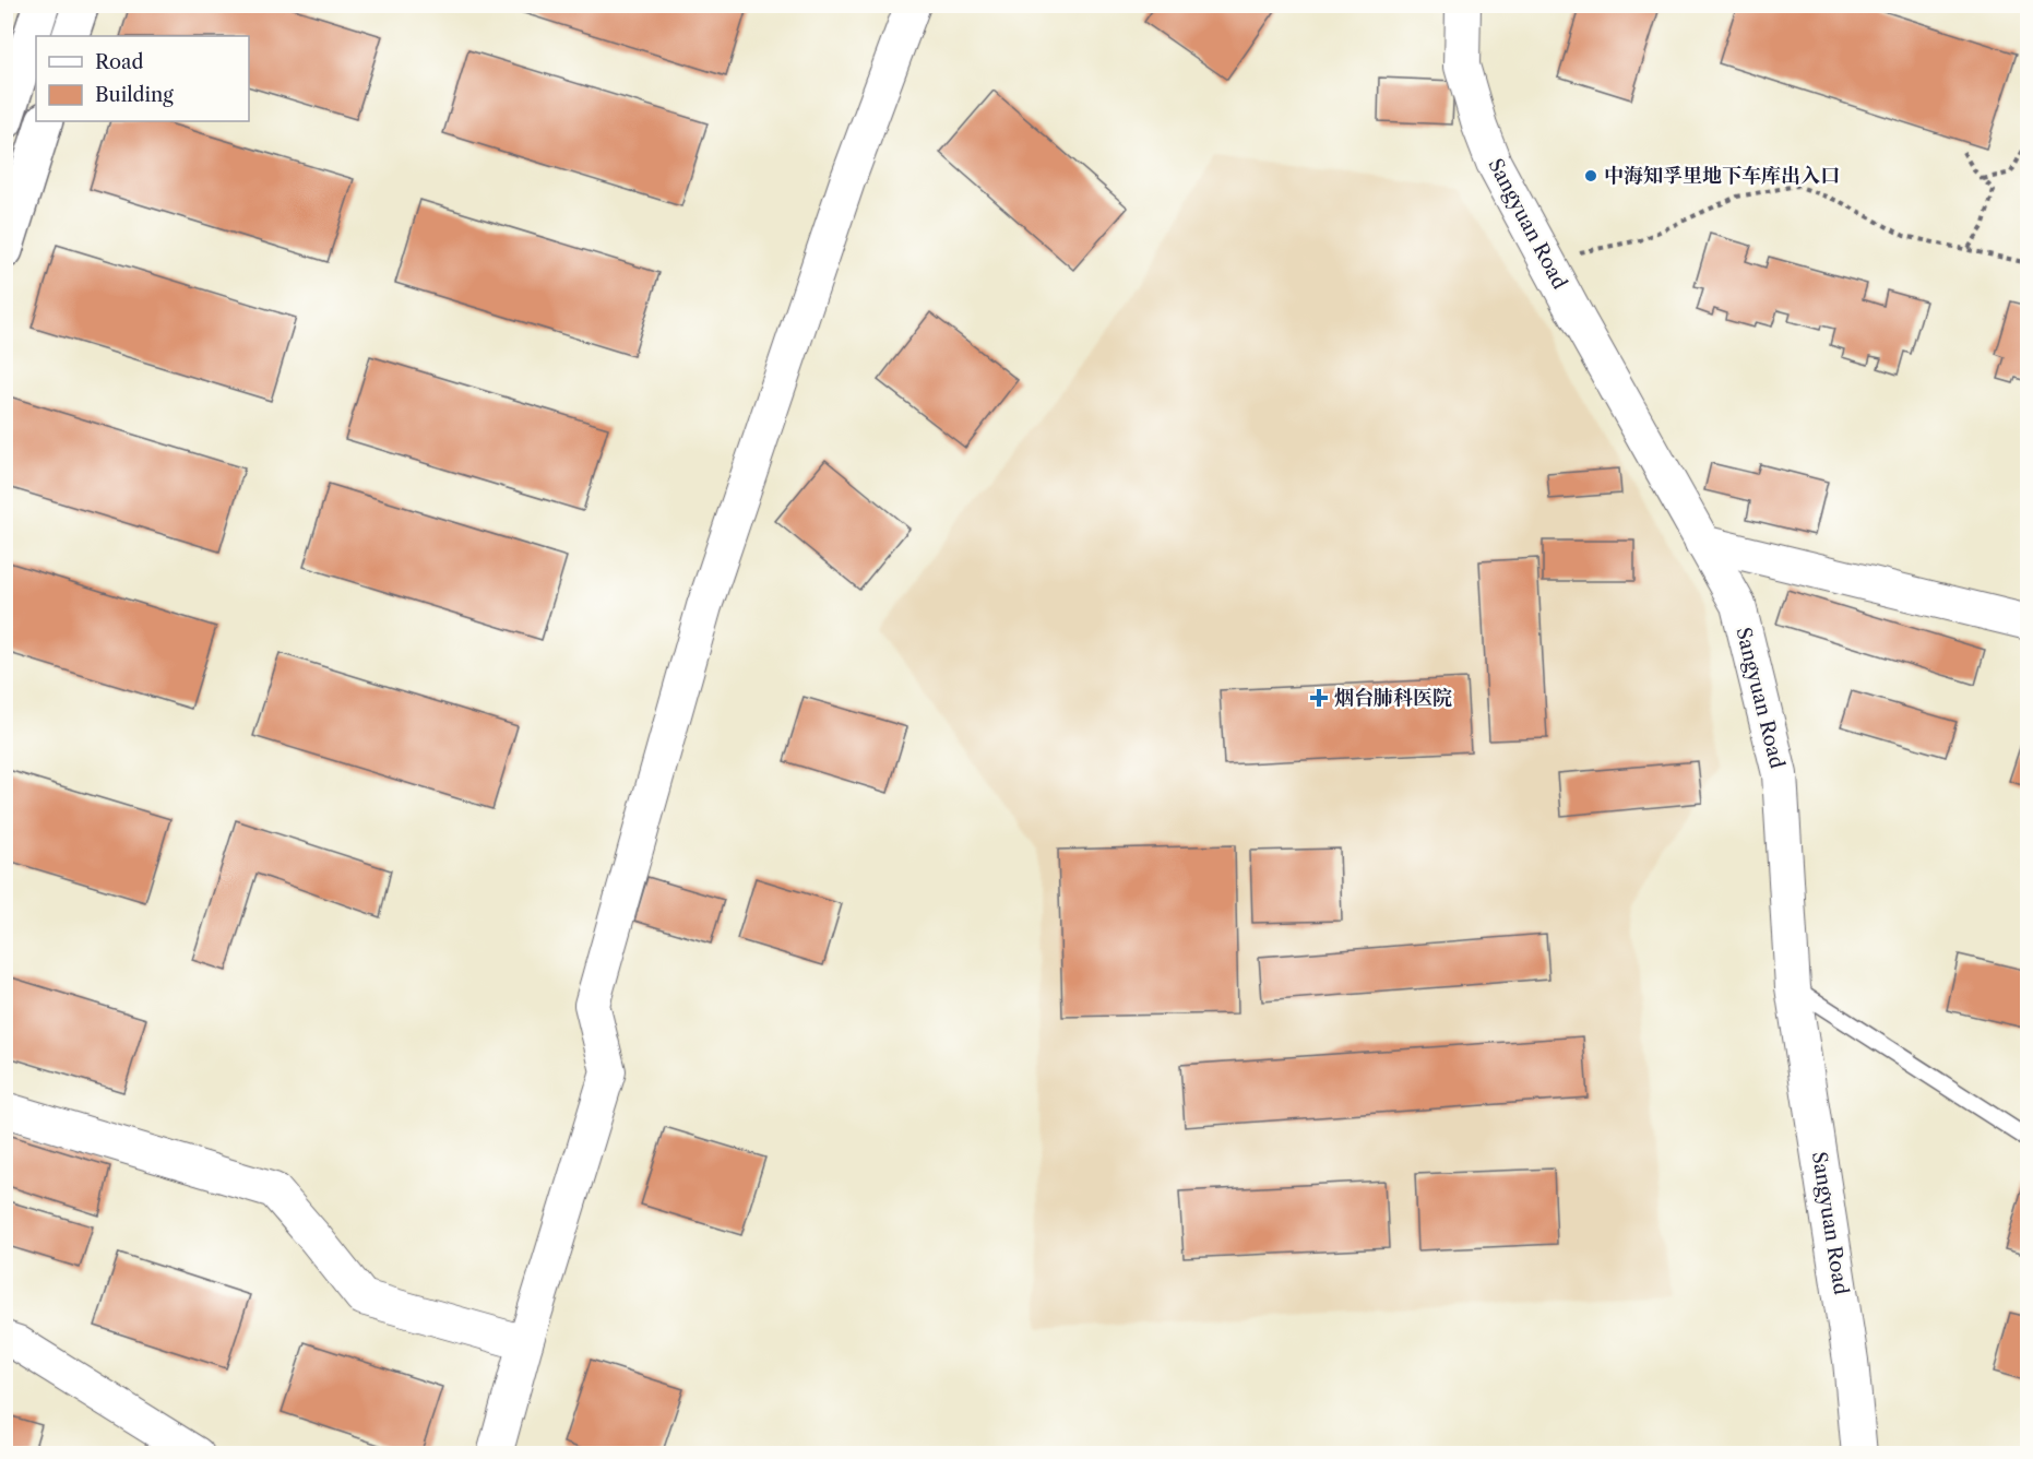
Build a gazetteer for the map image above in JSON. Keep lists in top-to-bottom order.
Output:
{
  "streets": {
    "street": ["Sangyuan Road"]
  },
  "places": {
    "other": ["中海知孚里地下车库出入口"],
    "health": ["烟台肺科医院"]
  },
  "legend": ["Road", "Building"]
}
